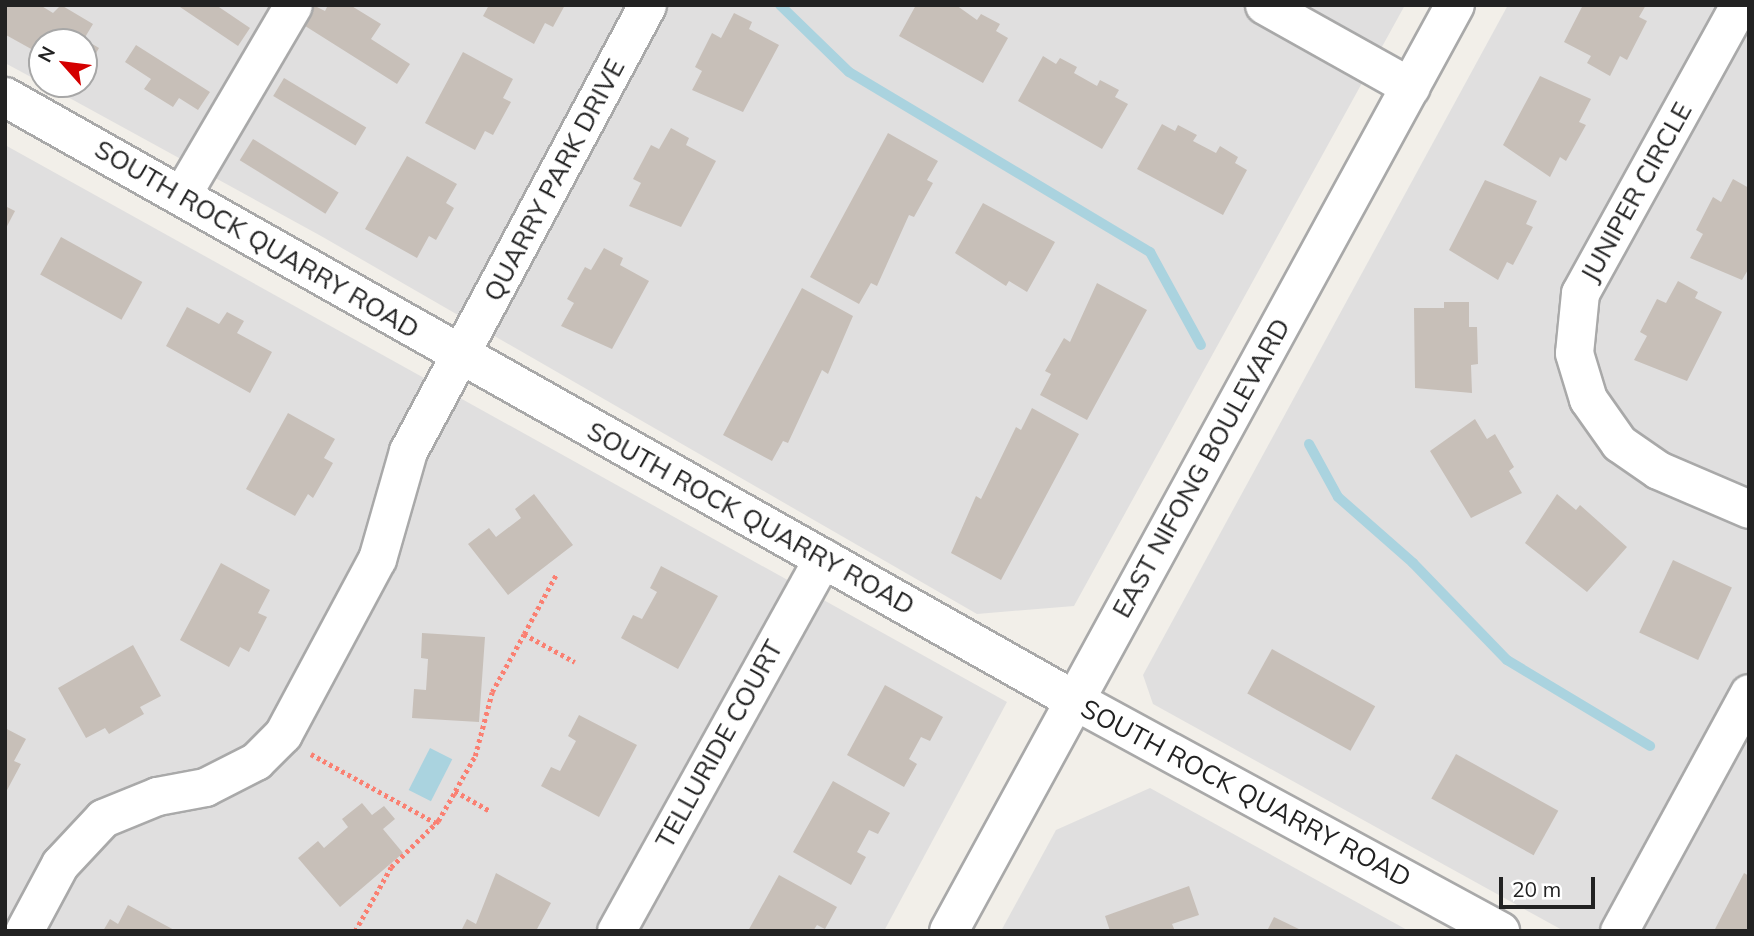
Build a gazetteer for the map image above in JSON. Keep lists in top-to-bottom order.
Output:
{
  "streets": {
    "street": [
      "QUARRY PARK DRIVE",
      "JUNIPER CIRCLE",
      "SOUTH ROCK QUARRY ROAD",
      "EAST NIFONG BOULEVARD",
      "TELLURIDE COURT"
    ]
  },
  "crossings": [
    ["QUARRY PARK DRIVE", "SOUTH ROCK QUARRY ROAD"],
    ["SOUTH ROCK QUARRY ROAD", "EAST NIFONG BOULEVARD"],
    ["SOUTH ROCK QUARRY ROAD", "TELLURIDE COURT"]
  ],
  "scale_bar": "20 m",
  "north": "top left"
}
